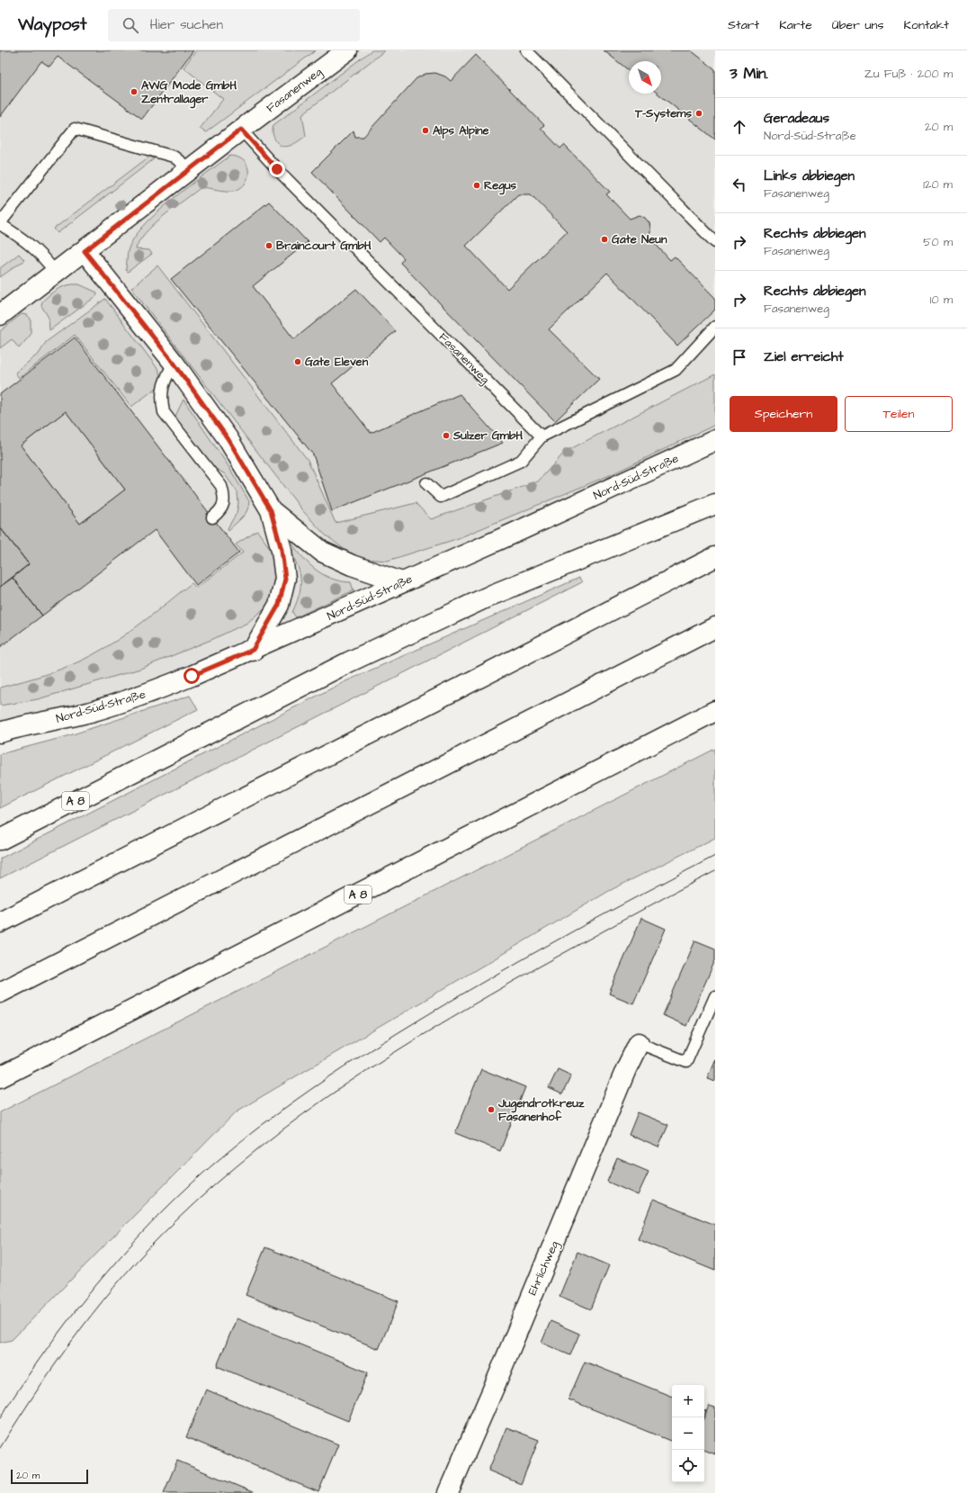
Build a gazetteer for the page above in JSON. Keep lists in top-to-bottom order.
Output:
{
  "streets": {
    "main road": [
      "Fasanenweg",
      "Nord-Süd-Straße",
      "A 8",
      "Ehrlichweg"
    ]
  },
  "places": [
    "AWG Mode GmbH Zentrallager",
    "T-Systems",
    "Alps Alpine",
    "Regus",
    "Gate Neun",
    "Braincourt GmbH",
    "Gate Eleven",
    "Sulzer GmbH",
    "Jugendrotkreuz Fasanenhof"
  ],
  "scale_bar": "20 m",
  "north": "bottom right",
  "page": {
    "header": "Waypost",
    "search": "Hier suchen",
    "nav": [
      "Start",
      "Karte",
      "Über uns",
      "Kontakt"
    ],
    "heading": ["3 Min.", "Zu Fuß · 200 m"],
    "list": [
      ["Geradeaus", "Nord-Süd-Straße", "20 m"],
      ["Links abbiegen", "Fasanenweg", "120 m"],
      ["Rechts abbiegen", "Fasanenweg", "50 m"],
      ["Rechts abbiegen", "Fasanenweg", "10 m"],
      "Ziel erreicht"
    ],
    "buttons": ["Speichern", "Teilen"],
    "map_buttons": ["+", "−"],
    "scale": "20 m"
  }
}
